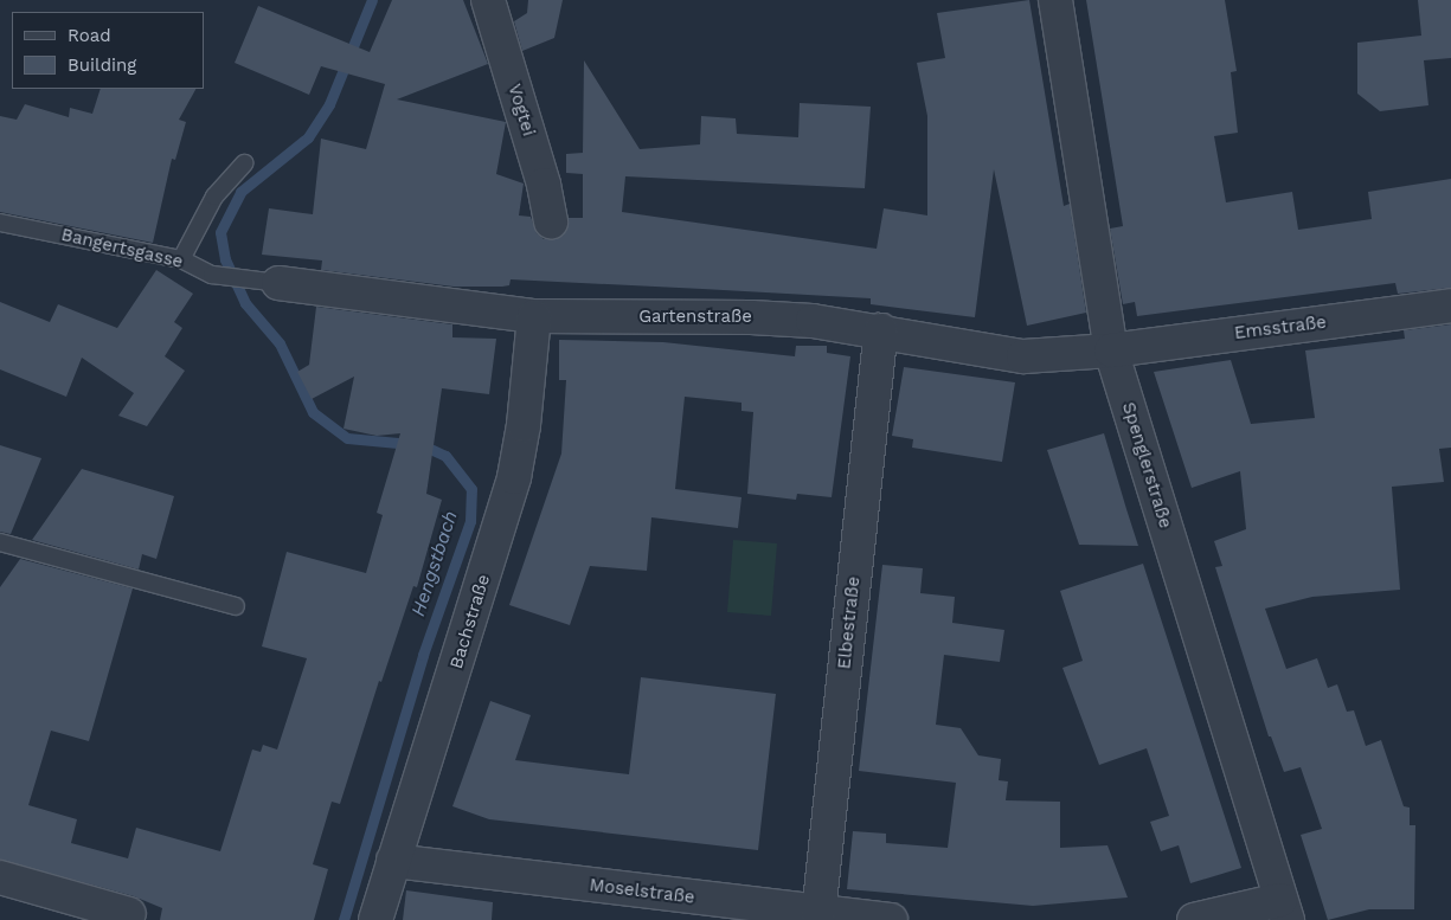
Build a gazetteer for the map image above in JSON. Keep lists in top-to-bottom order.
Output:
{
  "streets": {
    "street": [
      "Vogtei",
      "Gartenstraße",
      "Emsstraße",
      "Spenglerstraße",
      "Bachstraße",
      "Elbestraße",
      "Moselstraße"
    ],
    "lane": ["Bangertsgasse"]
  },
  "crossings": [
    ["Bangertsgasse", "Gartenstraße"],
    ["Gartenstraße", "Emsstraße"],
    ["Gartenstraße", "Spenglerstraße"],
    ["Gartenstraße", "Bachstraße"],
    ["Gartenstraße", "Elbestraße"],
    ["Emsstraße", "Spenglerstraße"],
    ["Bachstraße", "Moselstraße"],
    ["Elbestraße", "Moselstraße"]
  ],
  "water": ["Hengstbach"],
  "legend": ["Road", "Building"]
}
